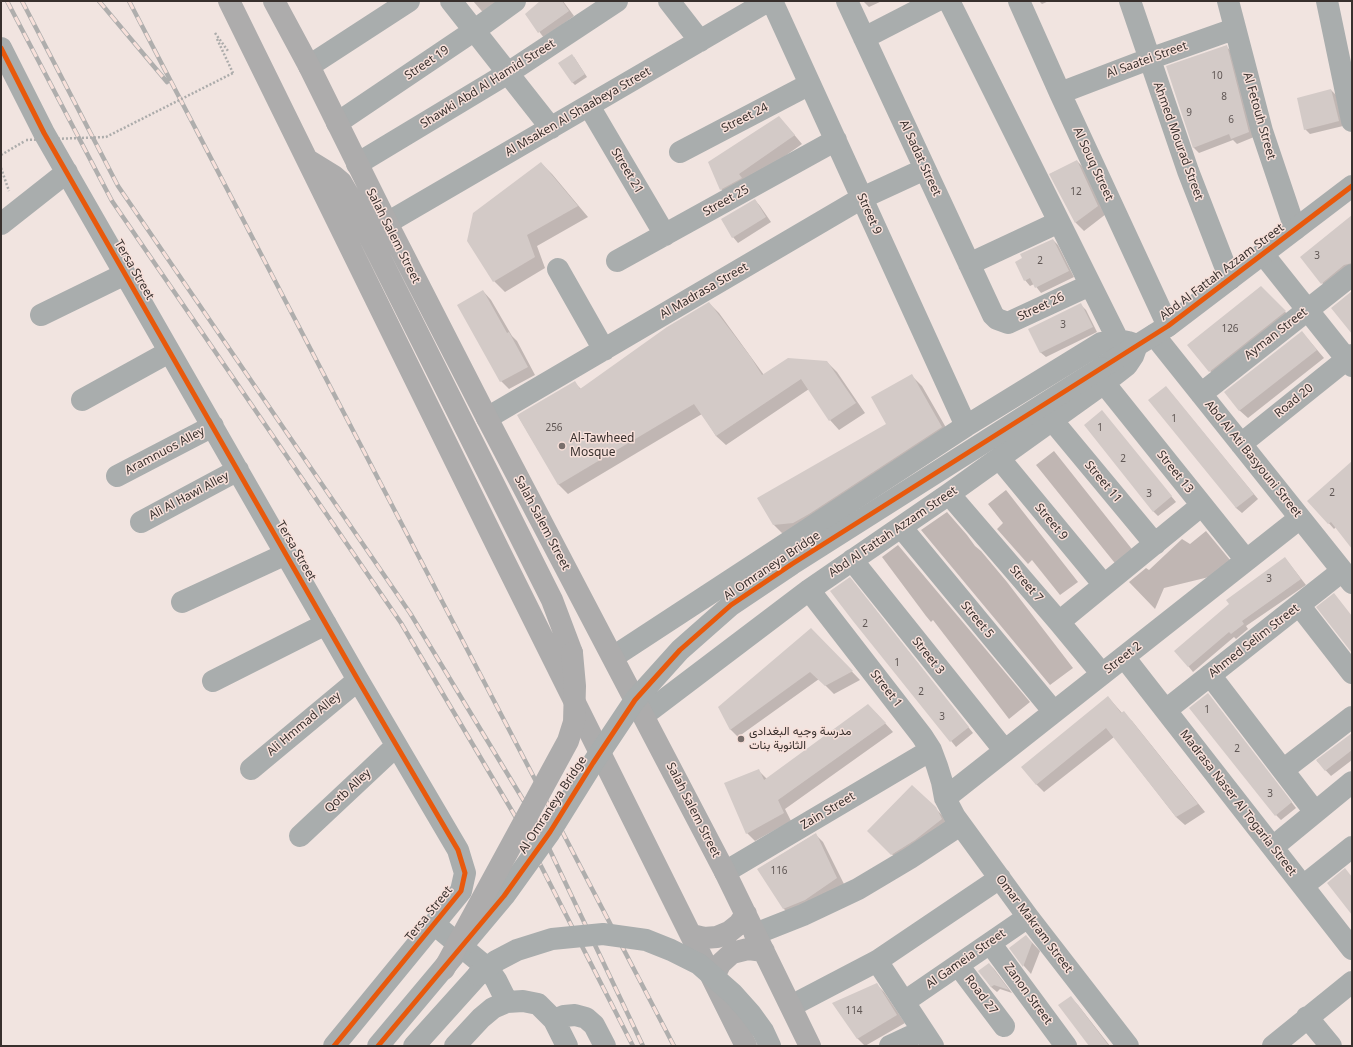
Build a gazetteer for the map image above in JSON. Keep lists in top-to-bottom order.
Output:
{
  "streets": {
    "highway": ["Salah Salem Street"],
    "street": [
      "Al Saatei Street",
      "Street 19",
      "Shawki Abd Al Hamid Street",
      "Al Msaken Al Shaabeya Street",
      "Al Fetouh Street",
      "Street 24",
      "Ahmed Mourad Street",
      "Al Sadat Street",
      "Al Souq Street",
      "Street 21",
      "Street 25",
      "Street 9",
      "Tersa Street",
      "Abd Al Fattah Azzam Street",
      "Al Madrasa Street",
      "Street 26",
      "Ayman Street",
      "Road 20",
      "Aramnuos Alley",
      "Abd Al Ati Basyouni Street",
      "Street 13",
      "Street 11",
      "Ali Al Hawi Alley",
      "Al Omraneya Bridge",
      "Street 7",
      "Street 5",
      "Ahmed Selim Street",
      "Street 3",
      "Street 2",
      "Street 1",
      "Ali Hmmad Alley",
      "Qotb Alley",
      "Madrasa Naser Al Togaria Street",
      "Zain Street",
      "Omar Makram Street",
      "Al Gameia Street",
      "Zanon Street",
      "Road 27"
    ]
  },
  "crossings": [
    ["Al Saatei Street", "Al Fetouh Street"],
    ["Al Saatei Street", "Ahmed Mourad Street"],
    ["Al Saatei Street", "Al Souq Street"],
    ["Street 19", "Salah Salem Street"],
    ["Shawki Abd Al Hamid Street", "Salah Salem Street"],
    ["Al Msaken Al Shaabeya Street", "Street 21"],
    ["Al Msaken Al Shaabeya Street", "Salah Salem Street"],
    ["Al Fetouh Street", "Abd Al Fattah Azzam Street"],
    ["Street 24", "Street 9"],
    ["Ahmed Mourad Street", "Abd Al Fattah Azzam Street"],
    ["Al Sadat Street", "Al Madrasa Street"],
    ["Al Sadat Street", "Street 26"],
    ["Al Souq Street", "Abd Al Fattah Azzam Street"],
    ["Al Souq Street", "Abd Al Ati Basyouni Street"],
    ["Street 21", "Street 25"],
    ["Street 25", "Street 9"],
    ["Street 9", "Abd Al Fattah Azzam Street"],
    ["Street 9", "Al Madrasa Street"],
    ["Salah Salem Street", "Abd Al Fattah Azzam Street"],
    ["Salah Salem Street", "Al Madrasa Street"],
    ["Salah Salem Street", "Zain Street"],
    ["Tersa Street", "Aramnuos Alley"],
    ["Tersa Street", "Ali Al Hawi Alley"],
    ["Tersa Street", "Ali Hmmad Alley"],
    ["Tersa Street", "Qotb Alley"],
    ["Abd Al Fattah Azzam Street", "Abd Al Ati Basyouni Street"],
    ["Abd Al Fattah Azzam Street", "Street 13"],
    ["Abd Al Fattah Azzam Street", "Street 11"],
    ["Abd Al Fattah Azzam Street", "Al Omraneya Bridge"],
    ["Abd Al Fattah Azzam Street", "Street 7"],
    ["Abd Al Fattah Azzam Street", "Street 5"],
    ["Abd Al Fattah Azzam Street", "Street 3"],
    ["Abd Al Fattah Azzam Street", "Street 1"],
    ["Ayman Street", "Abd Al Ati Basyouni Street"],
    ["Road 20", "Abd Al Ati Basyouni Street"],
    ["Abd Al Ati Basyouni Street", "Ahmed Selim Street"],
    ["Abd Al Ati Basyouni Street", "Street 2"],
    ["Street 13", "Al Omraneya Bridge"],
    ["Street 13", "Street 2"],
    ["Street 7", "Street 2"],
    ["Street 5", "Street 2"],
    ["Ahmed Selim Street", "Madrasa Naser Al Togaria Street"],
    ["Street 3", "Street 2"],
    ["Street 2", "Street 1"],
    ["Street 2", "Madrasa Naser Al Togaria Street"],
    ["Street 2", "Omar Makram Street"],
    ["Street 1", "Zain Street"],
    ["Street 1", "Omar Makram Street"],
    ["Omar Makram Street", "Al Gameia Street"],
    ["Al Gameia Street", "Zanon Street"],
    ["Al Gameia Street", "Road 27"]
  ],
  "places": ["Al-Tawheed Mosque", "مدرسة وجيه البغدادى الثانوية بنات"],
  "house_numbers": [
    "10",
    "8",
    "9",
    "6",
    "12",
    "3",
    "2",
    "3",
    "126",
    "1",
    "256",
    "1",
    "2",
    "2",
    "3",
    "3",
    "2",
    "1",
    "2",
    "1",
    "3",
    "2",
    "3",
    "116",
    "114"
  ]
}
